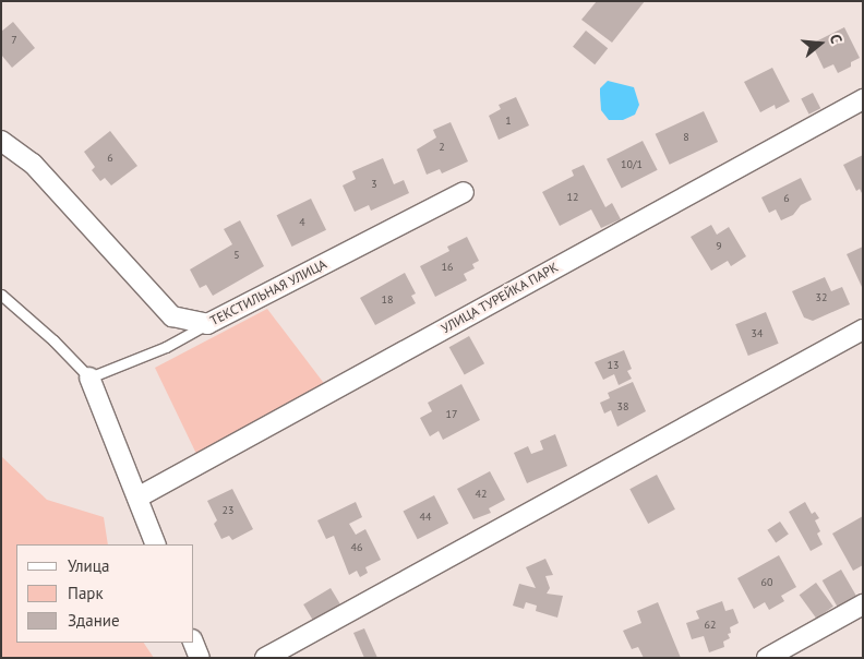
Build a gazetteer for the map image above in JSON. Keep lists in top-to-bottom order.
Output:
{
  "streets": {
    "street": ["ТЕКСТИЛЬНАЯ УЛИЦА", "УЛИЦА ТУРЕЙКА ПАРК"]
  },
  "house_numbers": [
    "7",
    "1",
    "8",
    "2",
    "6",
    "10/1",
    "3",
    "12",
    "6",
    "4",
    "9",
    "5",
    "16",
    "32",
    "18",
    "34",
    "13",
    "38",
    "17",
    "42",
    "23",
    "44",
    "46",
    "60",
    "62"
  ],
  "legend": ["Улица", "Парк", "Здание"],
  "north": "right"
}
